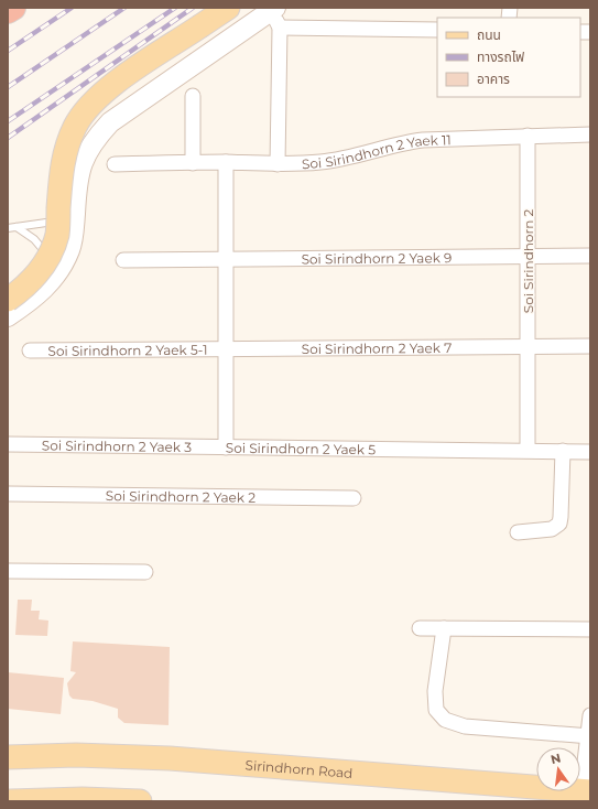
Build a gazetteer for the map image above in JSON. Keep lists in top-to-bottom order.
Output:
{
  "streets": {
    "main road": ["Sirindhorn Road"],
    "street": [
      "Soi Sirindhorn 2 Yaek 11",
      "Soi Sirindhorn 2 Yaek 9",
      "Soi Sirindhorn 2",
      "Soi Sirindhorn 2 Yaek 7",
      "Soi Sirindhorn 2 Yaek 5-1",
      "Soi Sirindhorn 2 Yaek 5",
      "Soi Sirindhorn 2 Yaek 3",
      "Soi Sirindhorn 2 Yaek 2"
    ]
  },
  "crossings": [
    ["Soi Sirindhorn 2 Yaek 11", "Soi Sirindhorn 2"],
    ["Soi Sirindhorn 2 Yaek 11", "Soi Sirindhorn 2 Yaek 5"],
    ["Soi Sirindhorn 2 Yaek 9", "Soi Sirindhorn 2"],
    ["Soi Sirindhorn 2 Yaek 9", "Soi Sirindhorn 2 Yaek 5"],
    ["Soi Sirindhorn 2", "Soi Sirindhorn 2 Yaek 7"],
    ["Soi Sirindhorn 2", "Soi Sirindhorn 2 Yaek 5"],
    ["Soi Sirindhorn 2 Yaek 7", "Soi Sirindhorn 2 Yaek 5-1"],
    ["Soi Sirindhorn 2 Yaek 7", "Soi Sirindhorn 2 Yaek 5"],
    ["Soi Sirindhorn 2 Yaek 5-1", "Soi Sirindhorn 2 Yaek 5"],
    ["Soi Sirindhorn 2 Yaek 5", "Soi Sirindhorn 2 Yaek 3"]
  ],
  "legend": ["ถนน", "ทางรถไฟ", "อาคาร"],
  "north": "top"
}
